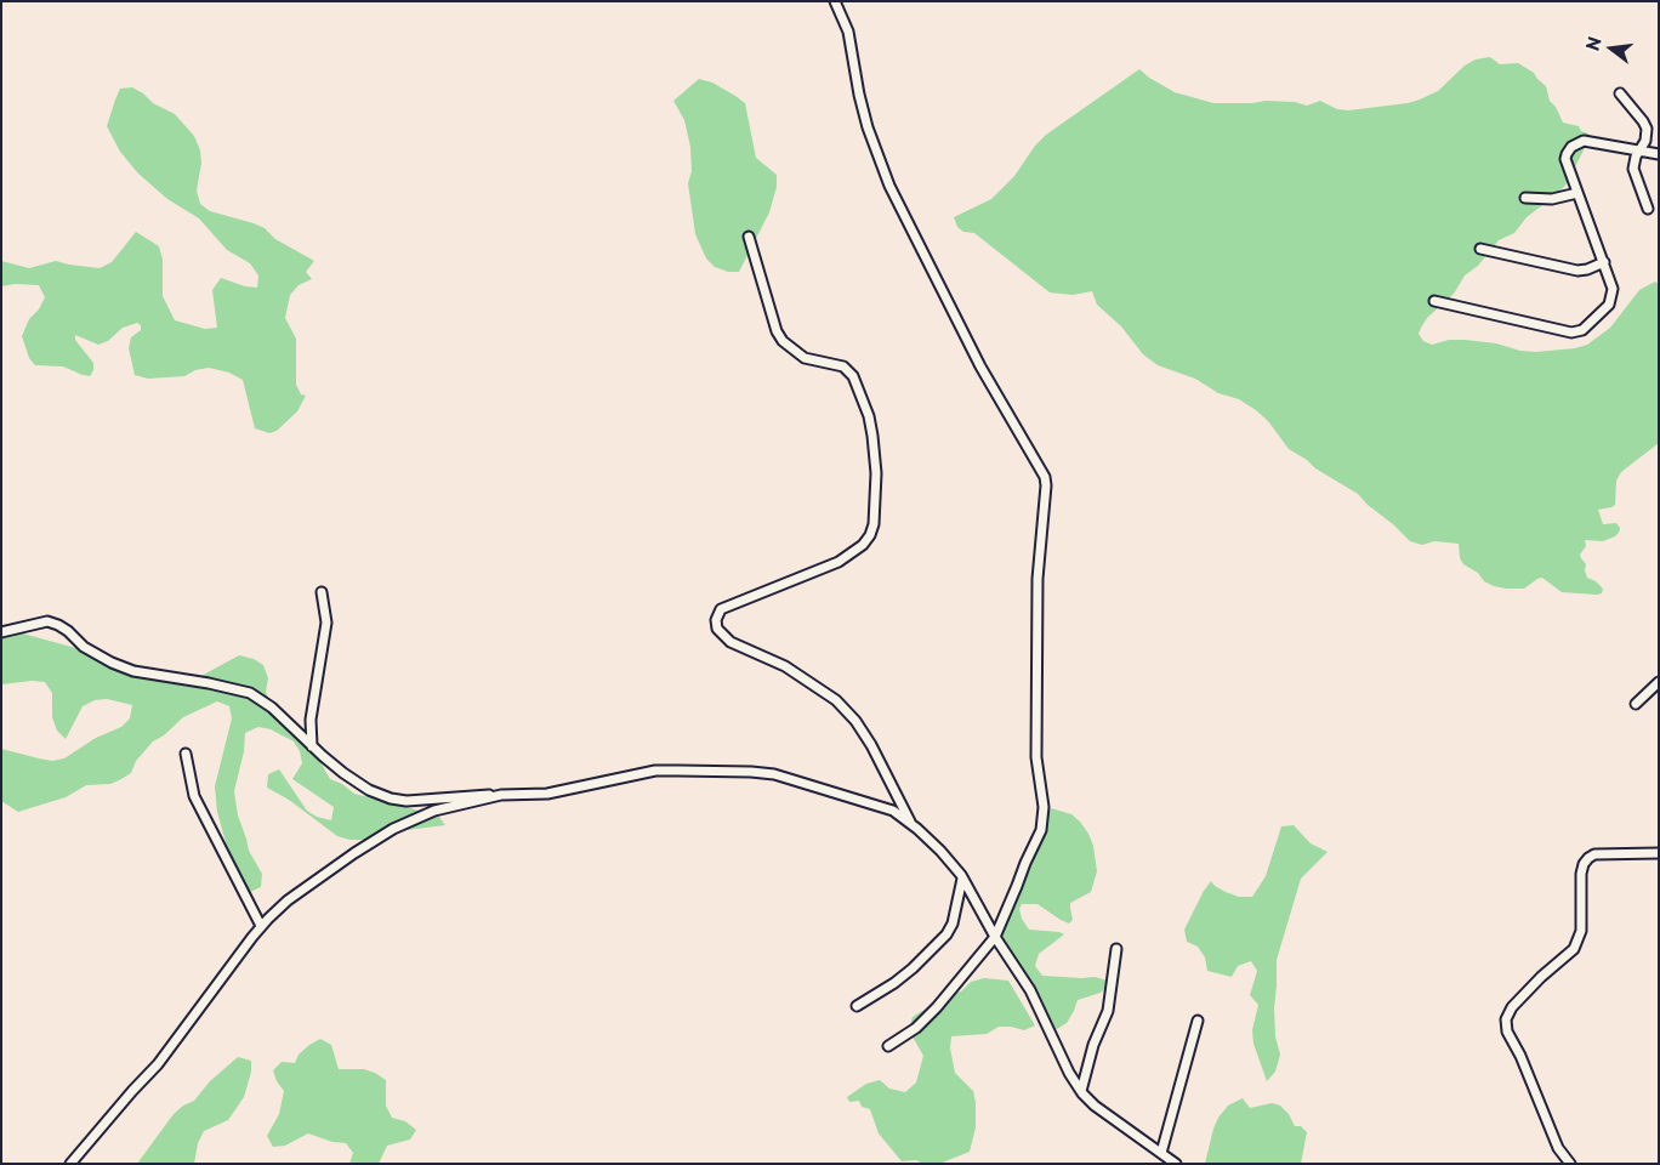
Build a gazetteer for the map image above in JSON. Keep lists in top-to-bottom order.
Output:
{
  "north": "left"
}
